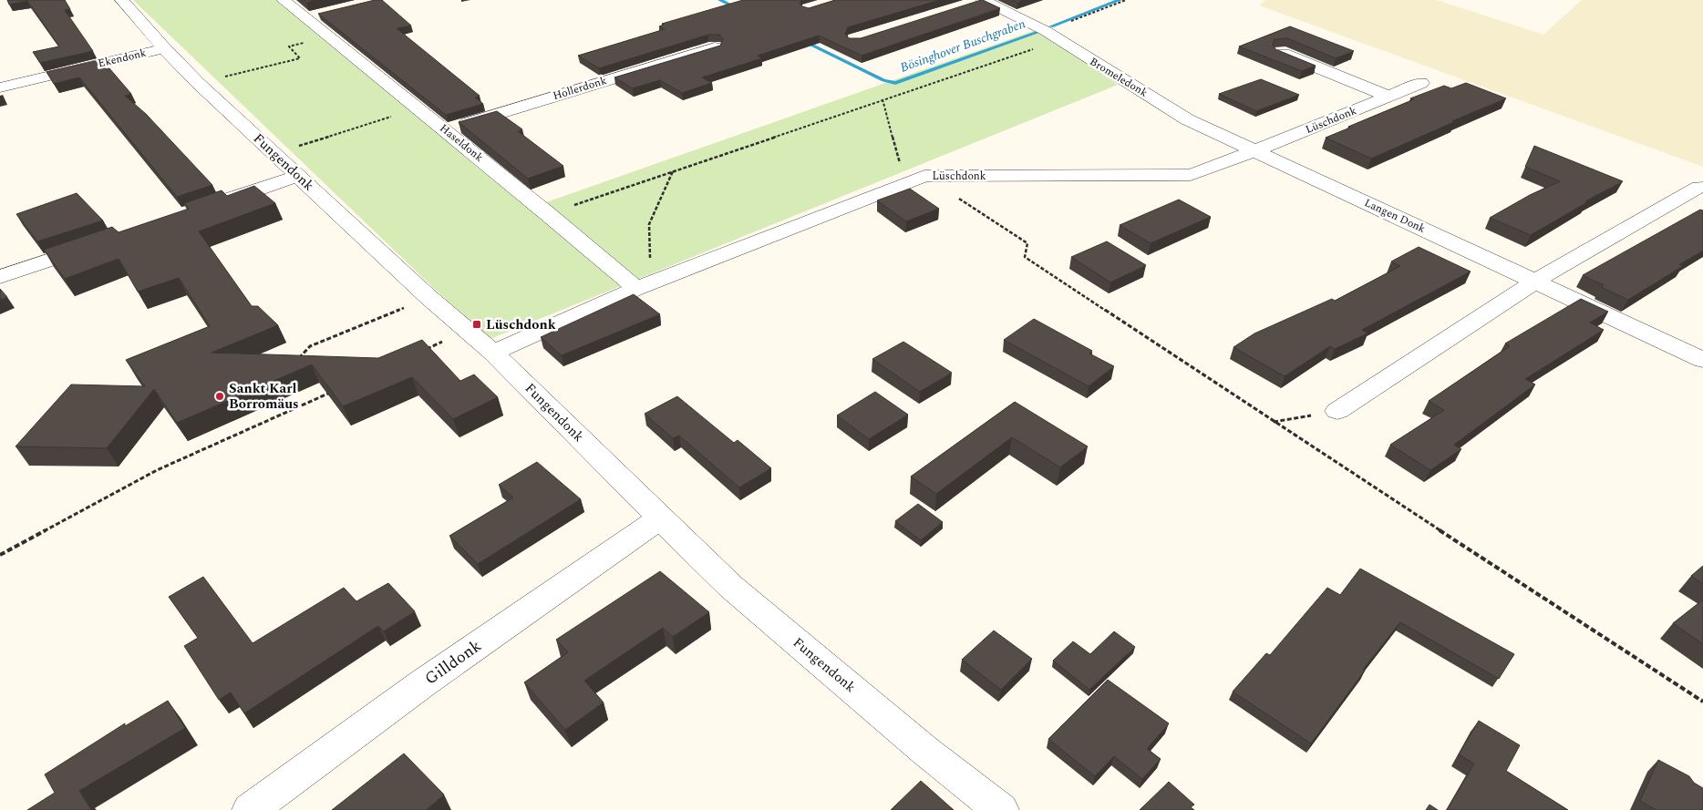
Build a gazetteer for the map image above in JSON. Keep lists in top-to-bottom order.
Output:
{
  "streets": {
    "street": [
      "Ekendonk",
      "Bromeledonk",
      "Hollerdonk",
      "Lüschdonk",
      "Haseldonk",
      "Fungendonk",
      "Langen Donk",
      "Gilldonk"
    ]
  },
  "crossings": [
    ["Ekendonk", "Fungendonk"],
    ["Bromeledonk", "Lüschdonk"],
    ["Bromeledonk", "Langen Donk"],
    ["Hollerdonk", "Haseldonk"],
    ["Lüschdonk", "Haseldonk"],
    ["Lüschdonk", "Fungendonk"],
    ["Lüschdonk", "Langen Donk"],
    ["Fungendonk", "Gilldonk"]
  ],
  "water": ["Bösinghover Buschgraben"],
  "places": {
    "transit": ["Lüschdonk"],
    "other": ["Sankt Karl Borromäus"]
  }
}
